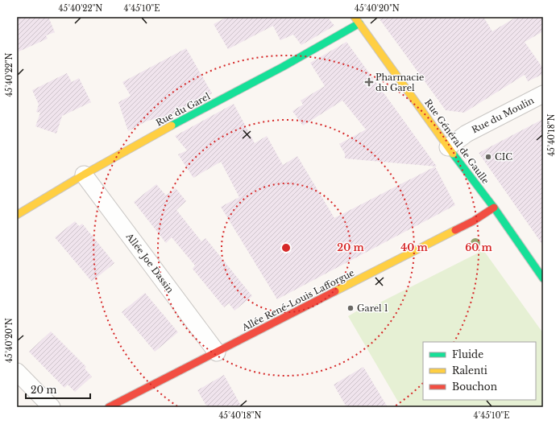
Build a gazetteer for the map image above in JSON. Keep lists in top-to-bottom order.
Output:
{
  "streets": {
    "street": [
      "Rue du Garel",
      "Rue du Moulin",
      "Rue Général de Gaulle",
      "Allée Joe Dassin",
      "Allée René-Louis Lafforgue"
    ]
  },
  "crossings": [
    ["Rue du Garel", "Rue Général de Gaulle"],
    ["Rue du Garel", "Allée Joe Dassin"],
    ["Rue du Moulin", "Rue Général de Gaulle"],
    ["Rue Général de Gaulle", "Allée René-Louis Lafforgue"],
    ["Allée Joe Dassin", "Allée René-Louis Lafforgue"]
  ],
  "places": {
    "health": ["Pharmacie du Garel"],
    "other": ["CIC", "Garel 1"]
  },
  "legend": ["Fluide", "Ralenti", "Bouchon"],
  "scale_bar": "20 m",
  "coordinates": [
    "45°40'22\"N",
    "4°45'10\"E",
    "45°40'20\"N",
    "45°40'18\"N"
  ],
  "rings": ["20 m", "40 m", "60 m"]
}
